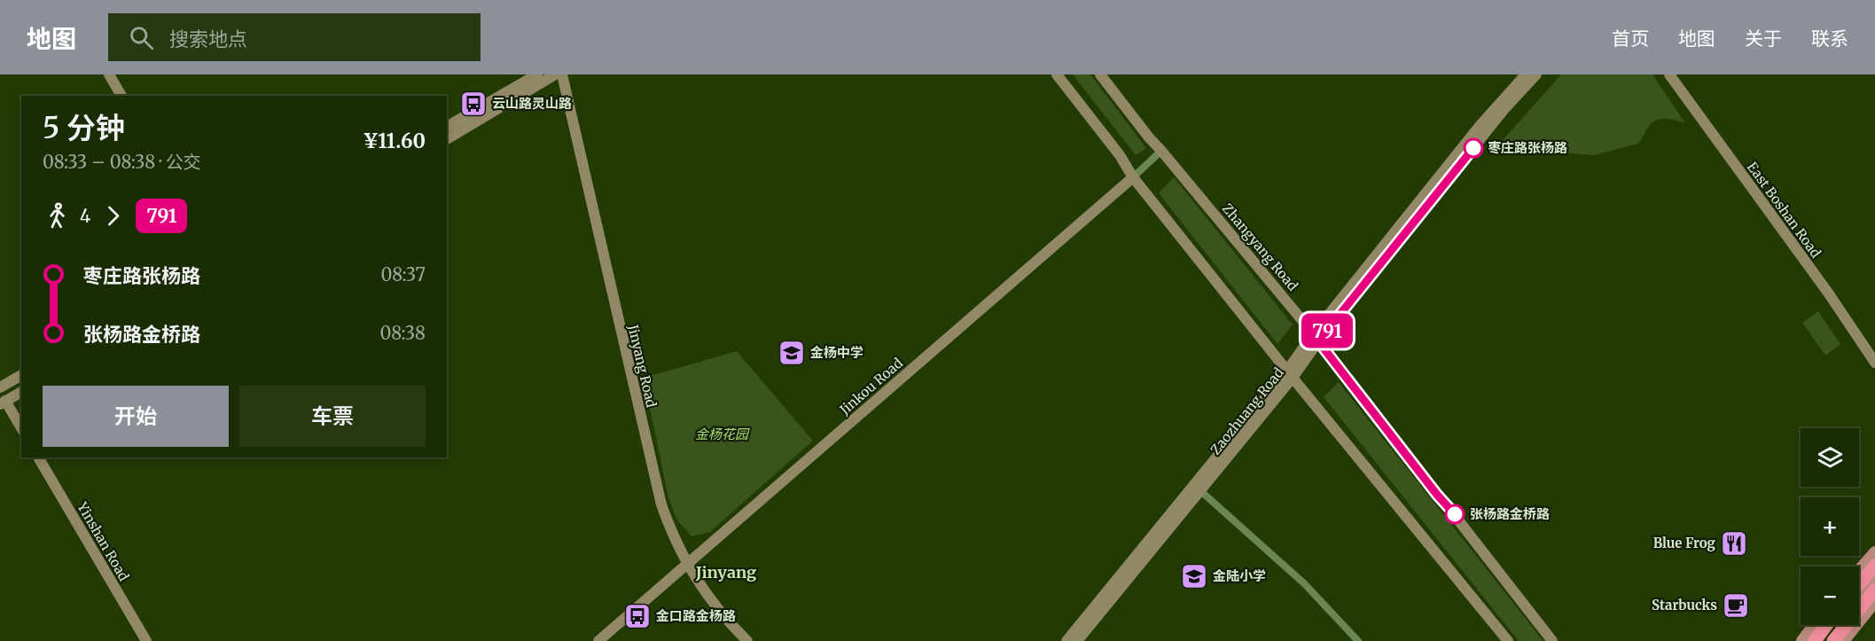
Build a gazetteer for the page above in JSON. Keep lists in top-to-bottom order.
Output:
{
  "streets": {
    "street": [
      "East Boshan Road",
      "Zhangyang Road",
      "Jinyang Road",
      "Jinkou Road",
      "Zaozhuang Road",
      "Yinshan Road"
    ]
  },
  "crossings": [
    ["Zhangyang Road", "Jinkou Road"],
    ["Zhangyang Road", "Zaozhuang Road"],
    ["Jinyang Road", "Jinkou Road"]
  ],
  "districts": ["Jinyang"],
  "parks": ["金杨花园"],
  "places": {
    "bus stop": ["云山路灵山路", "金口路金杨路"],
    "other": ["枣庄路张杨路", "张杨路金桥路"],
    "school or university": ["金杨中学", "金陆小学"],
    "restaurant": ["Blue Frog"],
    "cafe": ["Starbucks"]
  },
  "lines": ["bus line 791"],
  "page": {
    "header": "地图",
    "search": "搜索地点",
    "nav": [
      "首页",
      "地图",
      "关于",
      "联系"
    ],
    "on_map": "791",
    "heading": ["5 分钟", "08:33 – 08:38 · 公交", "¥11.60"],
    "legs": ["4", "791"],
    "list": [
      {
        "name": "枣庄路张杨路",
        "value": "08:37"
      },
      {
        "name": "张杨路金桥路",
        "value": "08:38"
      }
    ],
    "buttons": ["开始", "车票"],
    "map_buttons": ["+", "−"]
  }
}
